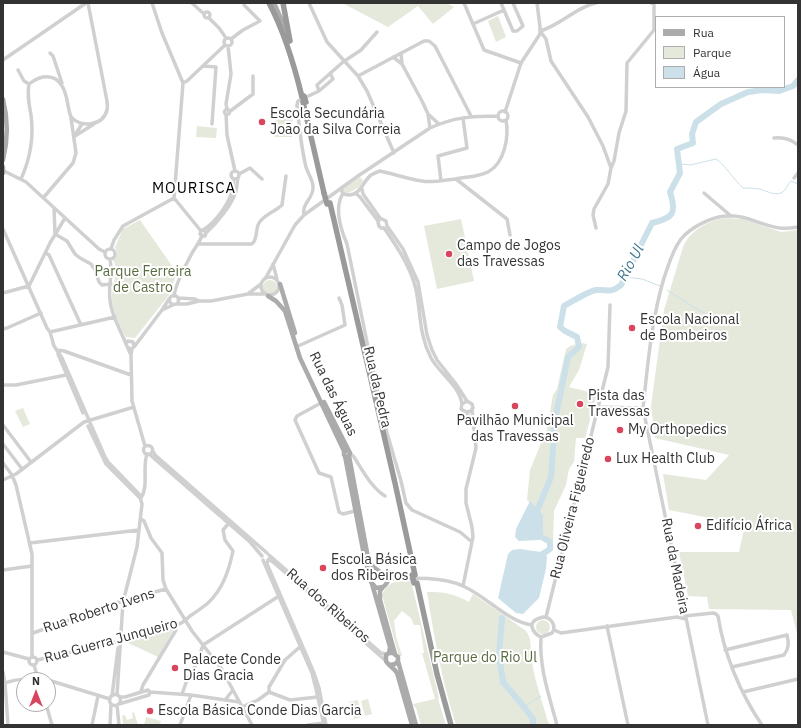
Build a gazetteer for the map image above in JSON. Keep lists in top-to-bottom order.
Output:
{
  "streets": {
    "main road": ["Rua das Águas"],
    "street": [
      "Rua da Pedra",
      "Rua Oliveira Figueiredo",
      "Rua da Madeira",
      "Rua dos Ribeiros",
      "Rua Roberto Ivens",
      "Rua Guerra Junqueiro"
    ]
  },
  "crossings": [
    ["Rua das Águas", "Rua dos Ribeiros"]
  ],
  "districts": ["MOURISCA"],
  "water": ["Rio Ul"],
  "parks": ["Parque Ferreira de Castro", "Parque do Rio Ul"],
  "places": [
    "Escola Secundária João da Silva Correia",
    "Campo de Jogos das Travessas",
    "Escola Nacional de Bombeiros",
    "Pista das Travessas",
    "Pavilhão Municipal das Travessas",
    "My Orthopedics",
    "Lux Health Club",
    "Edifício África",
    "Escola Básica dos Ribeiros",
    "Palacete Conde Dias Gracia",
    "Escola Básica Conde Dias Garcia"
  ],
  "legend": ["Rua", "Parque", "Água"],
  "north": "top"
}
